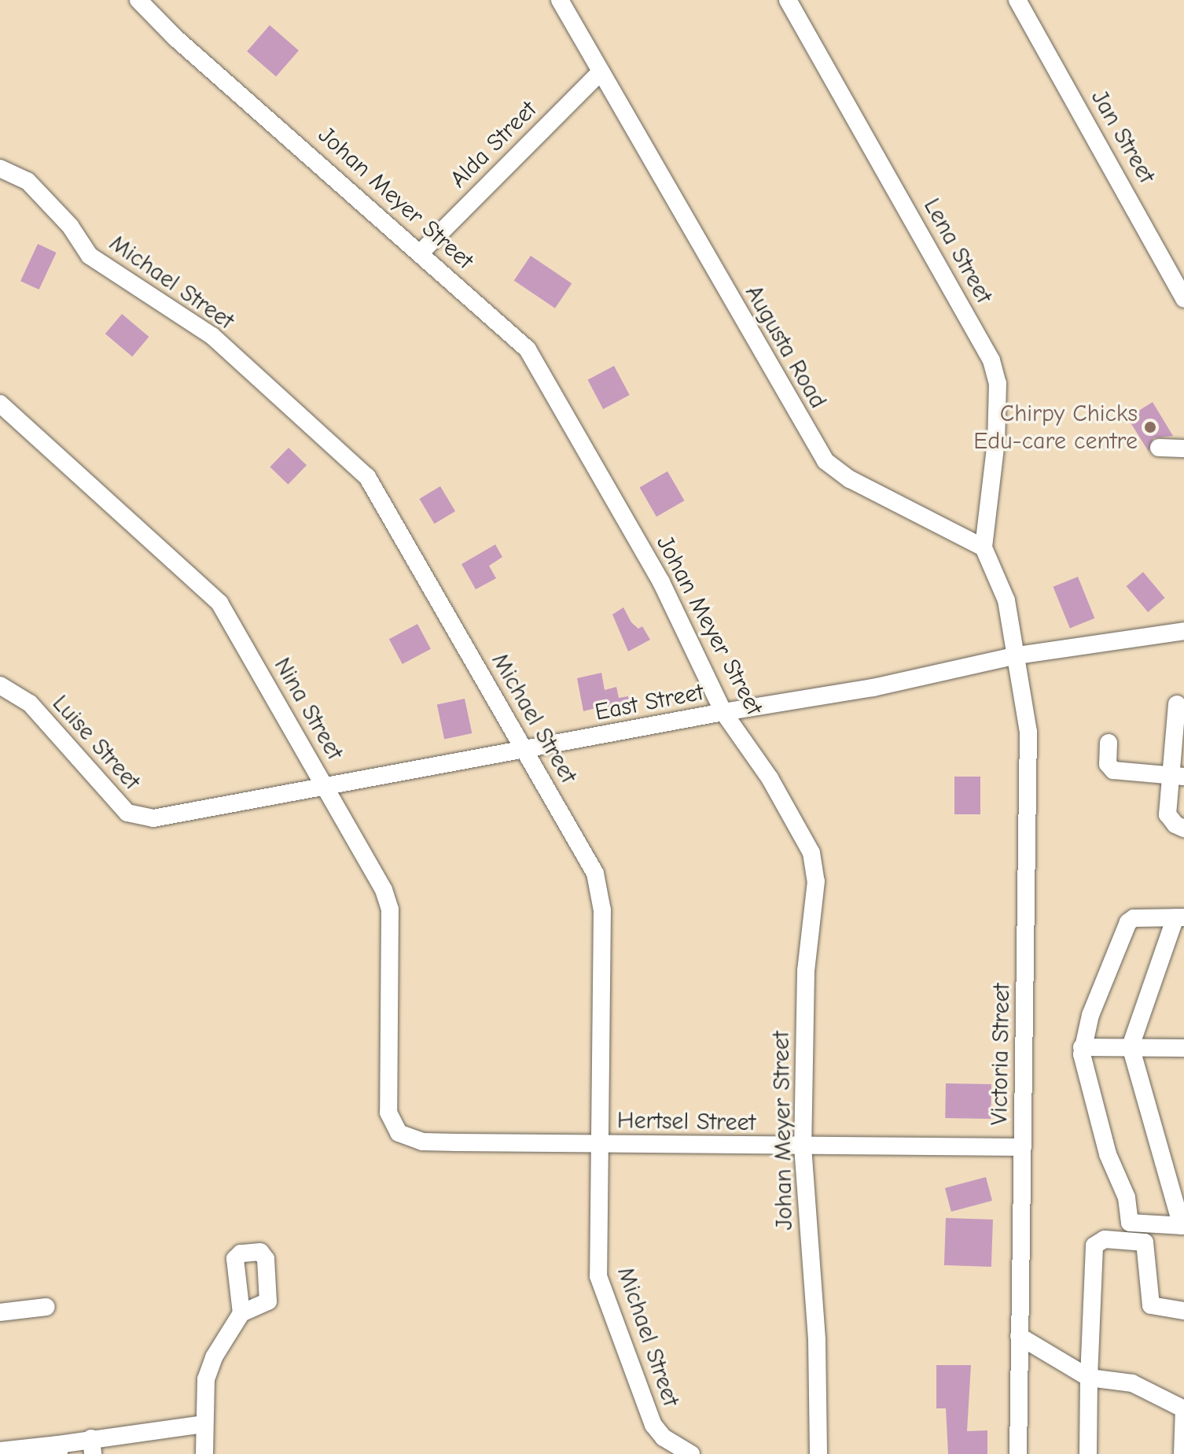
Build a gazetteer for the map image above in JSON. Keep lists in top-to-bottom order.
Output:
{
  "streets": {
    "street": [
      "Jan Street",
      "Alda Street",
      "Johan Meyer Street",
      "Lena Street",
      "Michael Street",
      "Augusta Road",
      "East Street",
      "Nina Street",
      "Luise Street",
      "Victoria Street",
      "Hertsel Street"
    ]
  },
  "crossings": [
    ["Alda Street", "Johan Meyer Street"],
    ["Alda Street", "Augusta Road"],
    ["Johan Meyer Street", "East Street"],
    ["Johan Meyer Street", "Hertsel Street"],
    ["Lena Street", "Augusta Road"],
    ["Michael Street", "East Street"],
    ["Michael Street", "Hertsel Street"],
    ["East Street", "Nina Street"],
    ["East Street", "Luise Street"],
    ["East Street", "Victoria Street"],
    ["Nina Street", "Hertsel Street"],
    ["Victoria Street", "Hertsel Street"]
  ],
  "places": ["Chirpy Chicks Edu-care centre"]
}
